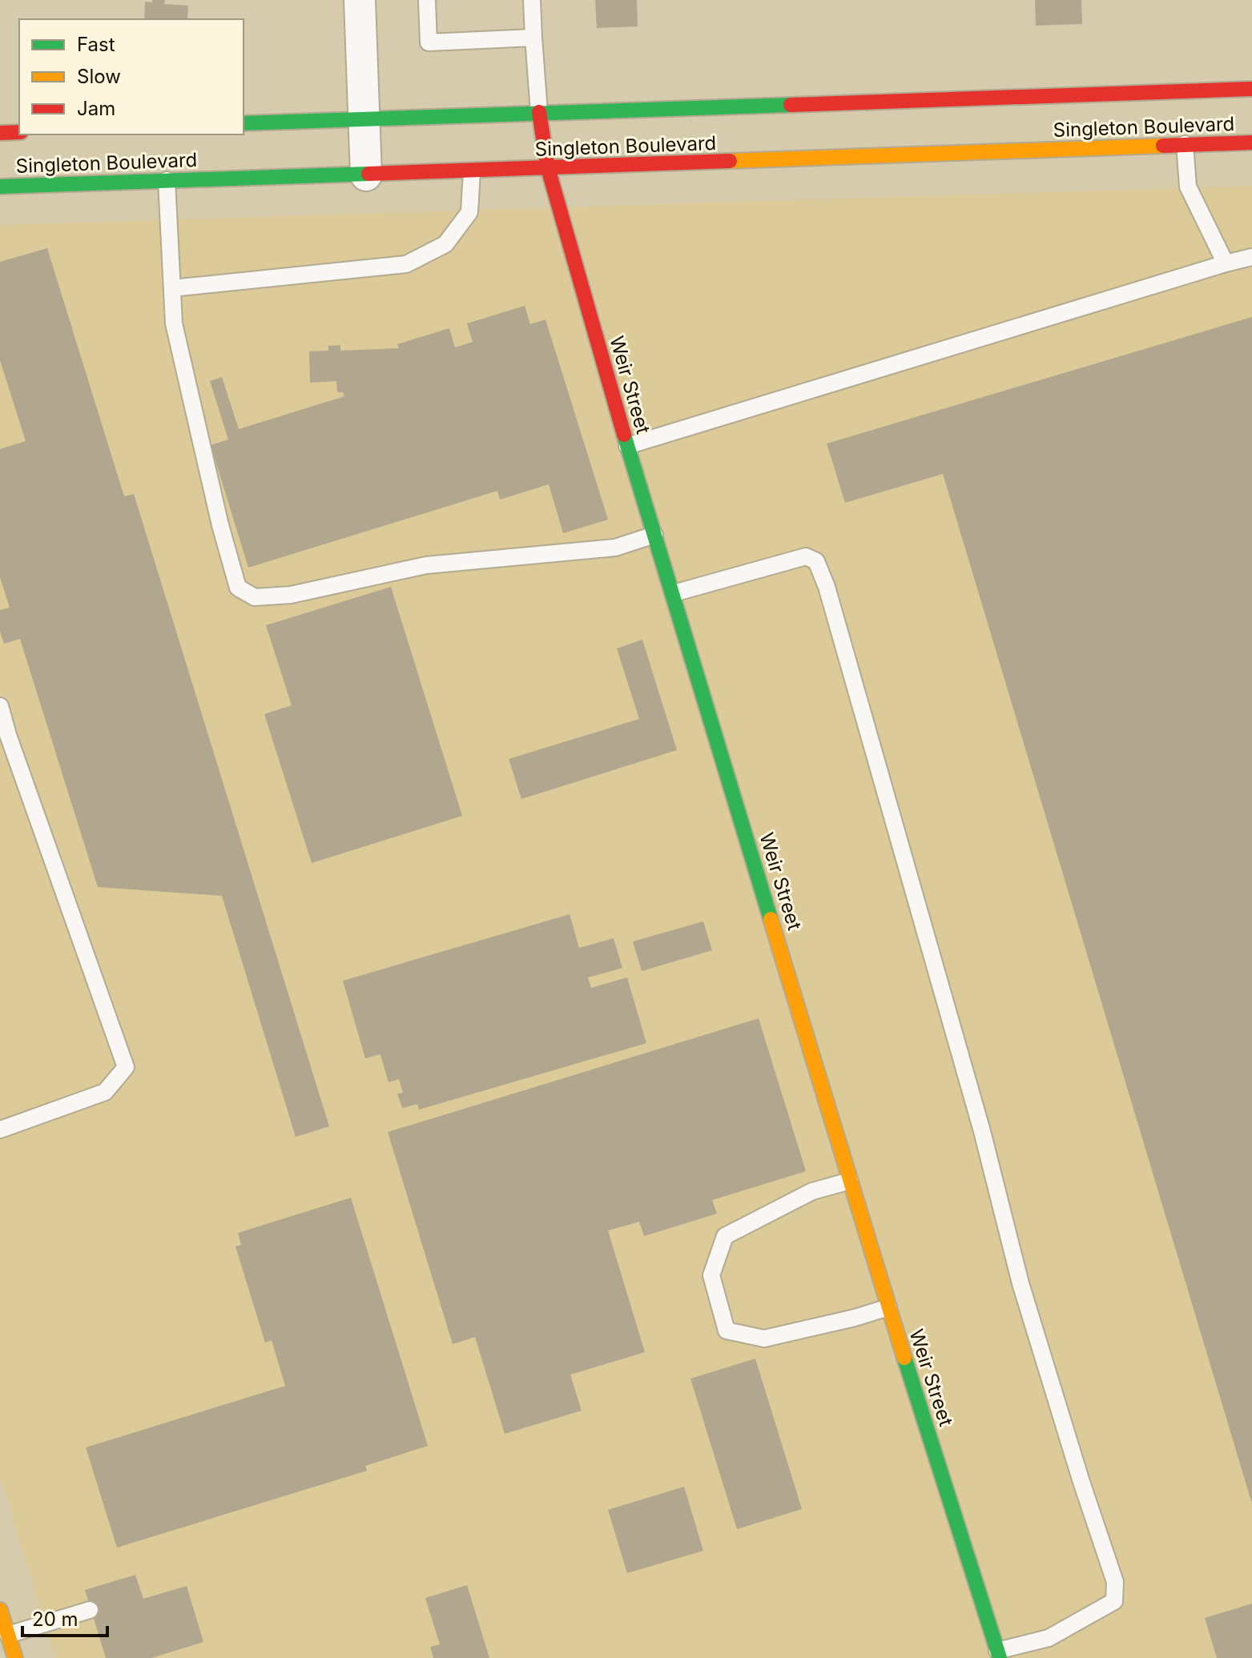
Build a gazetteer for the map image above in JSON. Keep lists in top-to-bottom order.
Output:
{
  "streets": {
    "main road": ["Singleton Boulevard", "Weir Street"]
  },
  "crossings": [
    ["Singleton Boulevard", "Weir Street"]
  ],
  "legend": ["Fast", "Slow", "Jam"],
  "scale_bar": "20 m"
}
